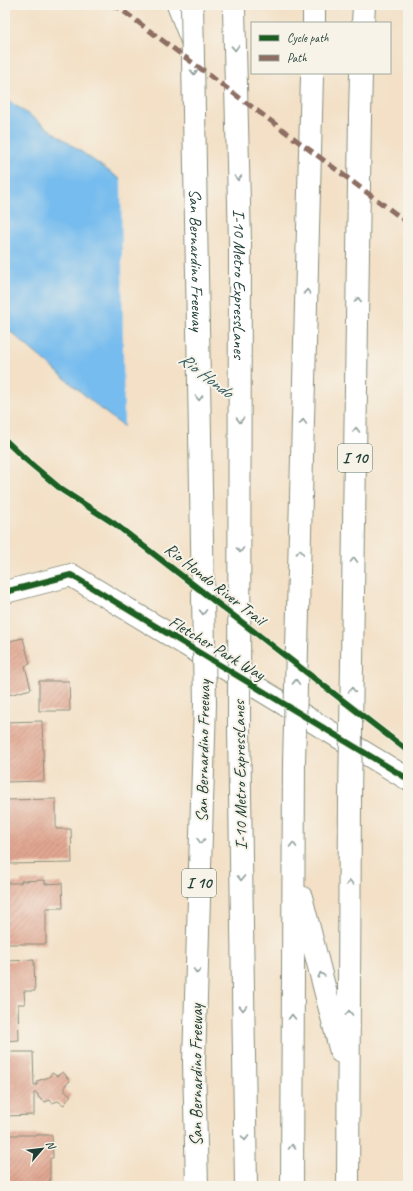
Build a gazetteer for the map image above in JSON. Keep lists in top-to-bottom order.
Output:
{
  "streets": {
    "main road": [
      "San Bernardino Freeway",
      "I-10 Metro ExpressLanes",
      "I 10",
      "Fletcher Park Way"
    ],
    "cycle path": ["Rio Hondo River Trail"]
  },
  "water": ["Rio Hondo"],
  "legend": ["Cycle path", "Path"],
  "north": "top right"
}
